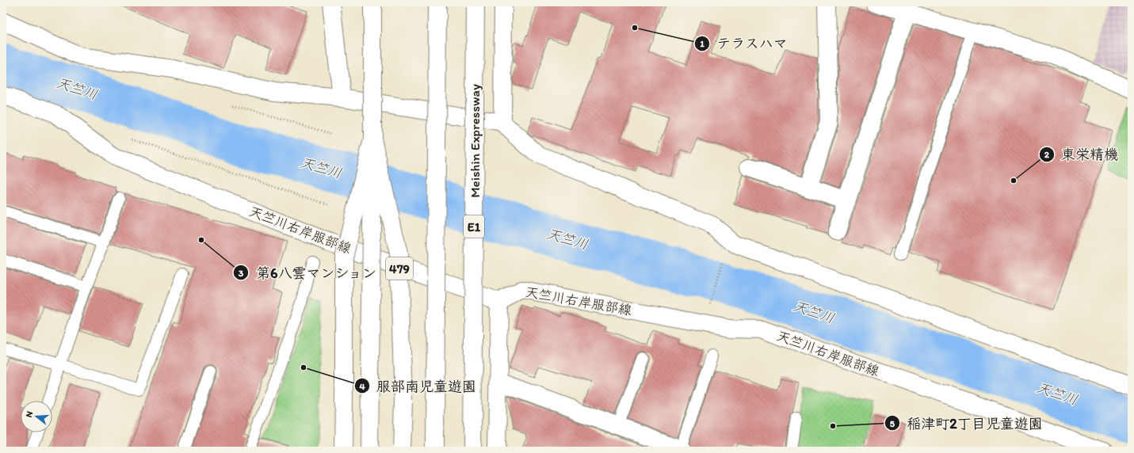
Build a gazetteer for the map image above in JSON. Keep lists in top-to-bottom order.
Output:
{
  "streets": {
    "main road": [
      "Meishin Expressway",
      "E1",
      "天竺川右岸服部線",
      "479"
    ]
  },
  "water": ["天竺川"],
  "places": [
    "テラスハマ",
    "東栄精機",
    "第6八雲マンション",
    "服部南児童遊園",
    "稲津町2丁目児童遊園"
  ],
  "north": "left"
}
